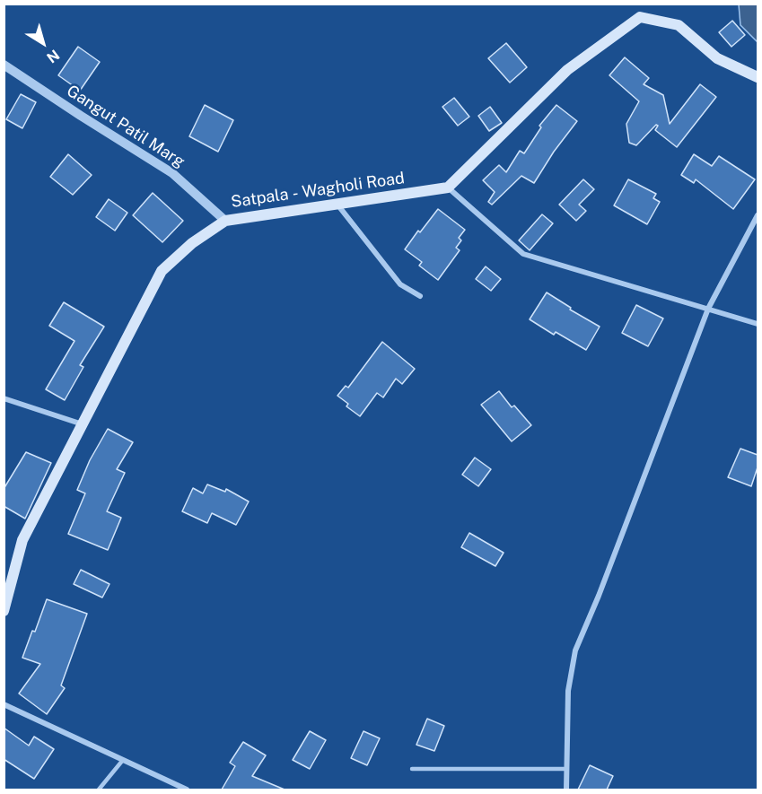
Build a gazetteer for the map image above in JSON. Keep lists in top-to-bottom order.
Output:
{
  "streets": {
    "main road": ["Satpala - Wagholi Road"],
    "street": ["Gangut Patil Marg"]
  },
  "crossings": [
    ["Gangut Patil Marg", "Satpala - Wagholi Road"]
  ],
  "north": "bottom right"
}
